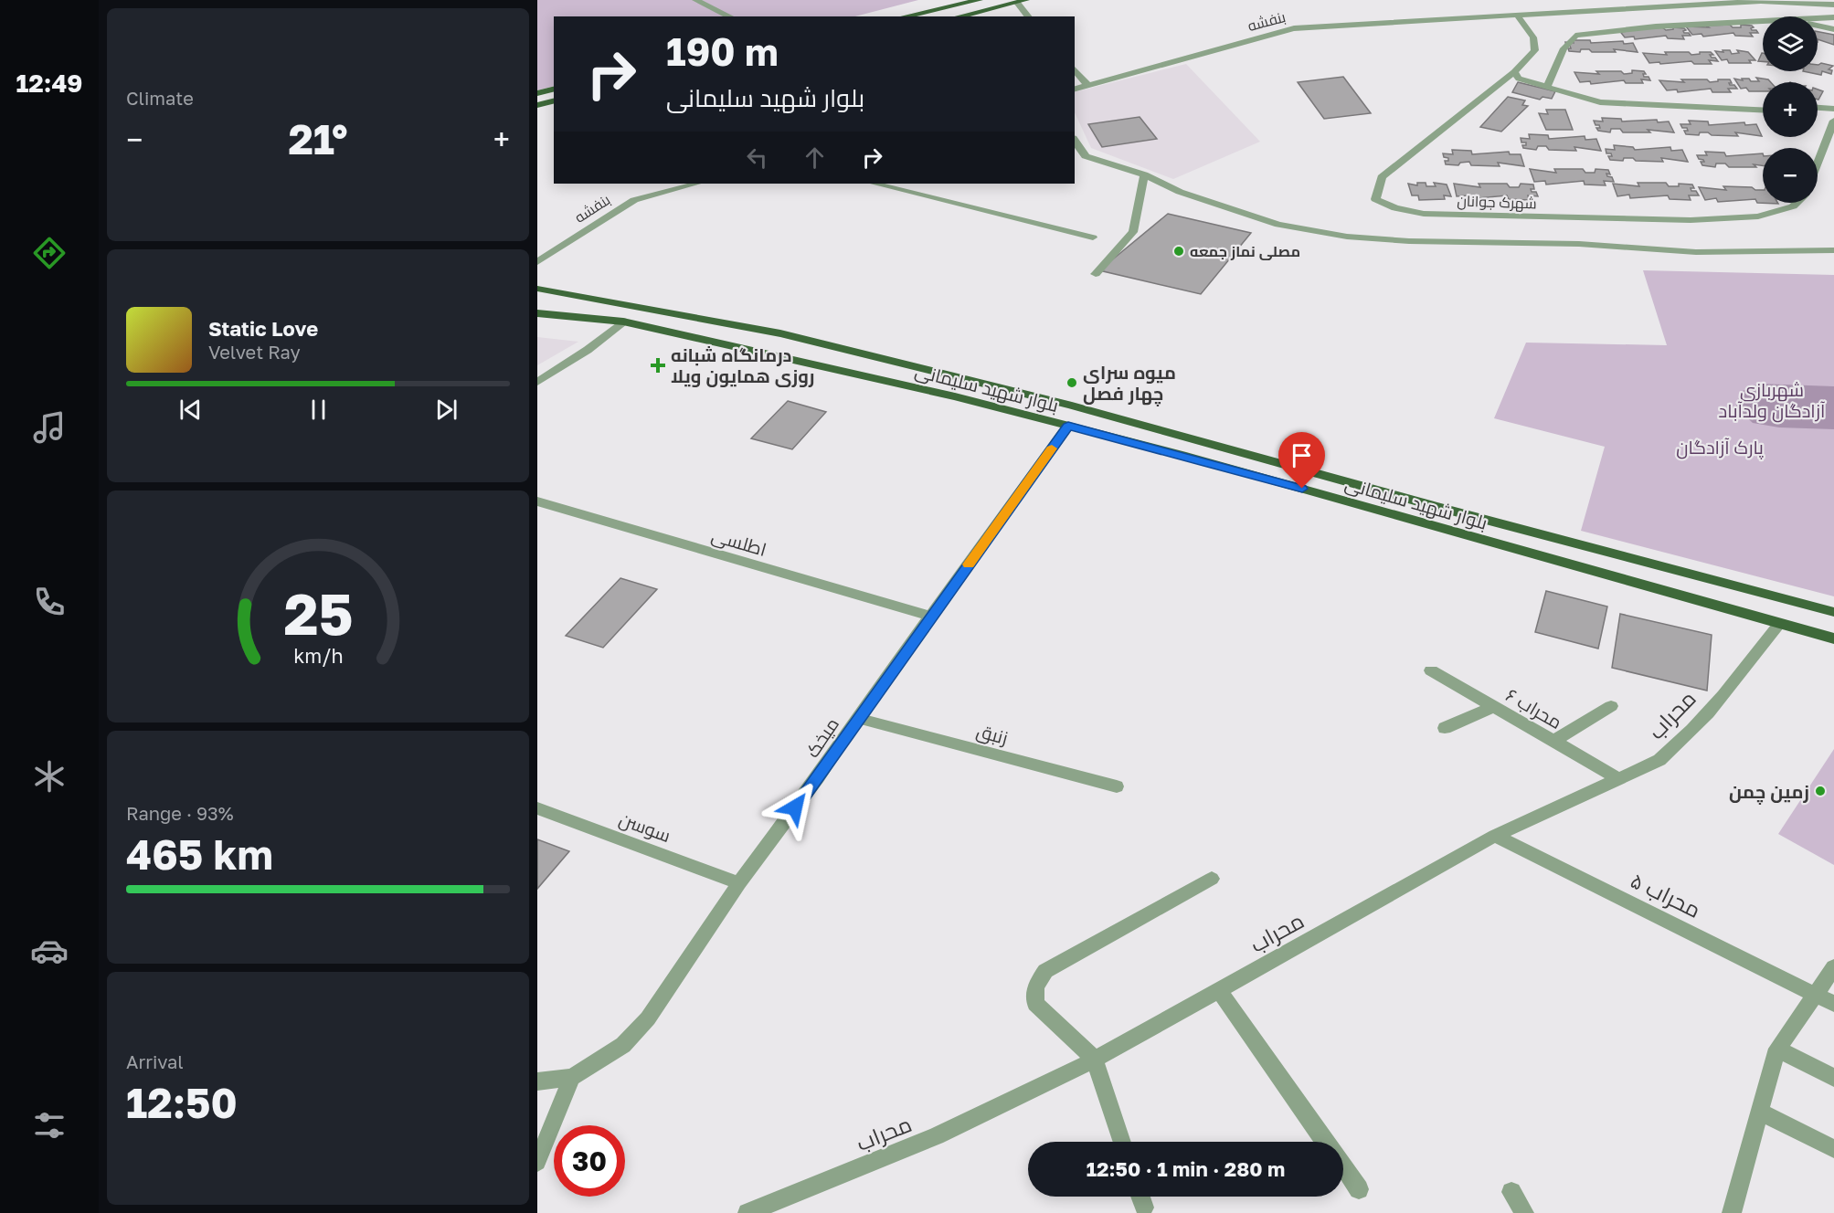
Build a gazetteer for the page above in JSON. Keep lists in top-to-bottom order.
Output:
{
  "streets": {
    "main road": ["بلوار شهید سلیمانی"],
    "street": [
      "بنفشه",
      "شهرک جوانان",
      "اطلسی",
      "محراب ۶",
      "محراب",
      "زنبق",
      "میخک",
      "سوسن",
      "محراب ۵"
    ]
  },
  "crossings": [
    ["بنفشه", "شهرک جوانان"],
    ["بلوار شهید سلیمانی", "محراب"],
    ["بلوار شهید سلیمانی", "میخک"],
    ["اطلسی", "میخک"],
    ["محراب ۶", "محراب"],
    ["محراب", "محراب ۵"],
    ["زنبق", "میخک"],
    ["میخک", "سوسن"]
  ],
  "parks": ["شهربازی آزادگان ولدآباد", "پارک آزادگان"],
  "places": {
    "other": ["مصلی نماز جمعه", "میوه سرای چهار فصل", "زمین چمن"],
    "health": ["درمانگاه شبانه روزی همایون ویلا"]
  },
  "page": {
    "tabs": "12:49",
    "tile": [
      "Climate",
      ["Range · 93%", "465 km"],
      ["Arrival", "12:50"]
    ],
    "map_buttons": ["+", "−"],
    "turn": ["190 m", "بلوار شهید سلیمانی"],
    "heat": ["−", "21°", "+"],
    "song": ["Static Love", "Velvet Ray"],
    "limit": "30",
    "trip": "12:50 · 1 min · 280 m",
    "gauge": ["25", "km/h"]
  }
}
